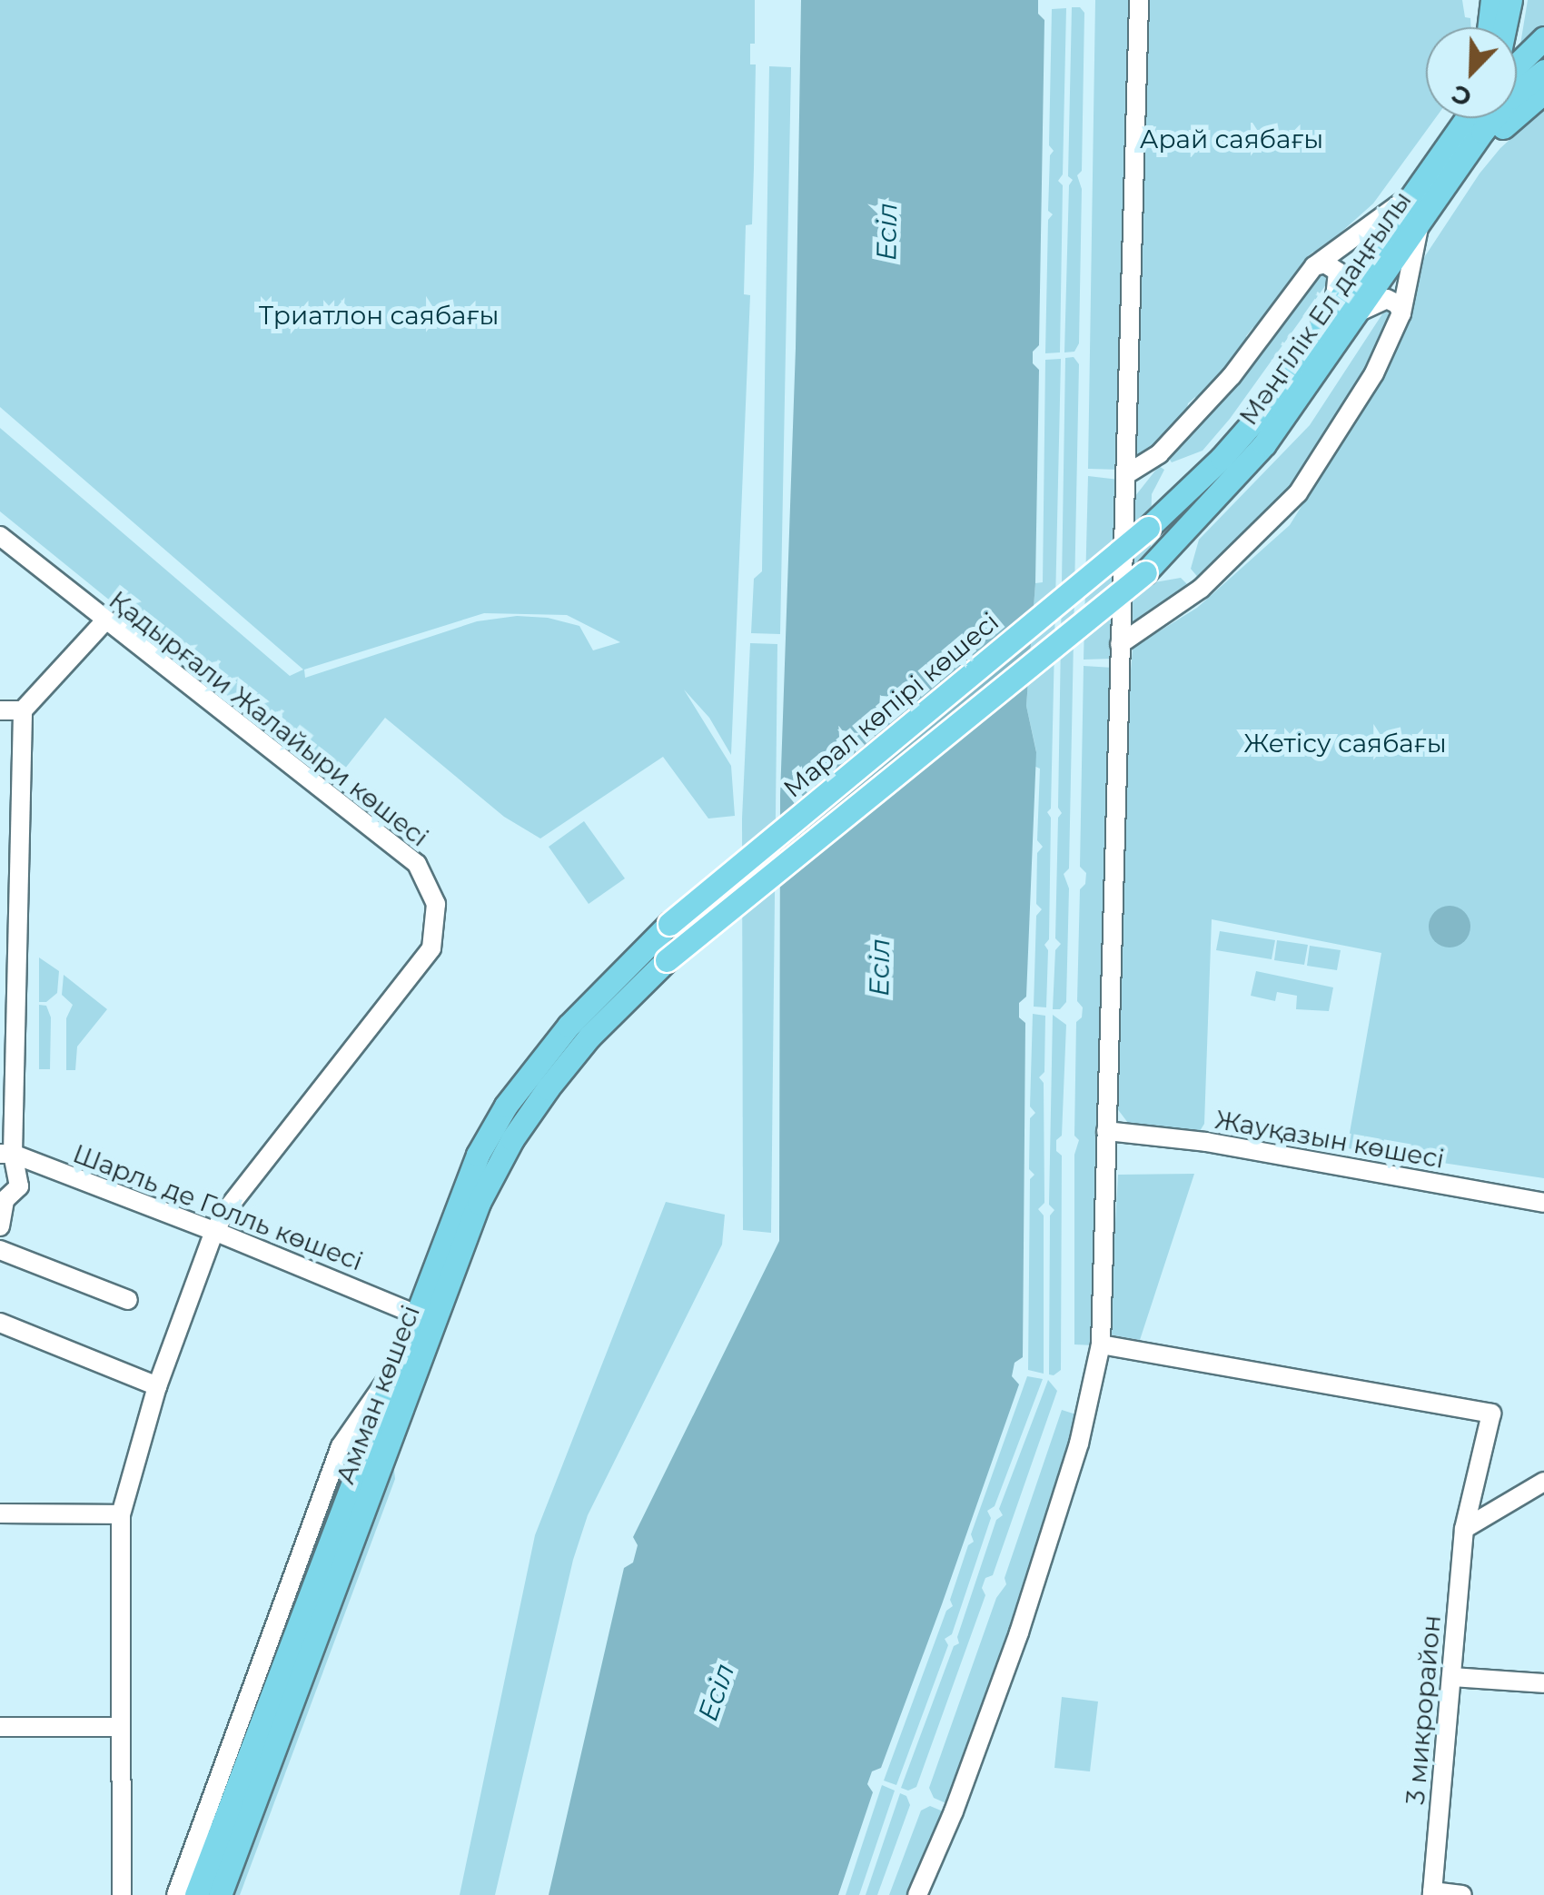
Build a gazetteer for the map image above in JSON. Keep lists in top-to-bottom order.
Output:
{
  "streets": {
    "main road": ["Мәңгілік Ел даңғылы", "Марал көпірі көшесі", "Амман көшесі"],
    "street": [
      "Қадырғали Жалайыри көшесі",
      "Жауқазын көшесі",
      "Шарль де Голль көшесі",
      "3 микрорайон"
    ]
  },
  "crossings": [
    ["Мәңгілік Ел даңғылы", "Марал көпірі көшесі"],
    ["Мәңгілік Ел даңғылы", "Амман көшесі"],
    ["Марал көпірі көшесі", "Амман көшесі"],
    ["Қадырғали Жалайыри көшесі", "Шарль де Голль көшесі"],
    ["Шарль де Голль көшесі", "Амман көшесі"]
  ],
  "water": ["Есіл"],
  "parks": ["Арай саябағы", "Триатлон саябағы", "Жетісу саябағы"],
  "north": "bottom left"
}
